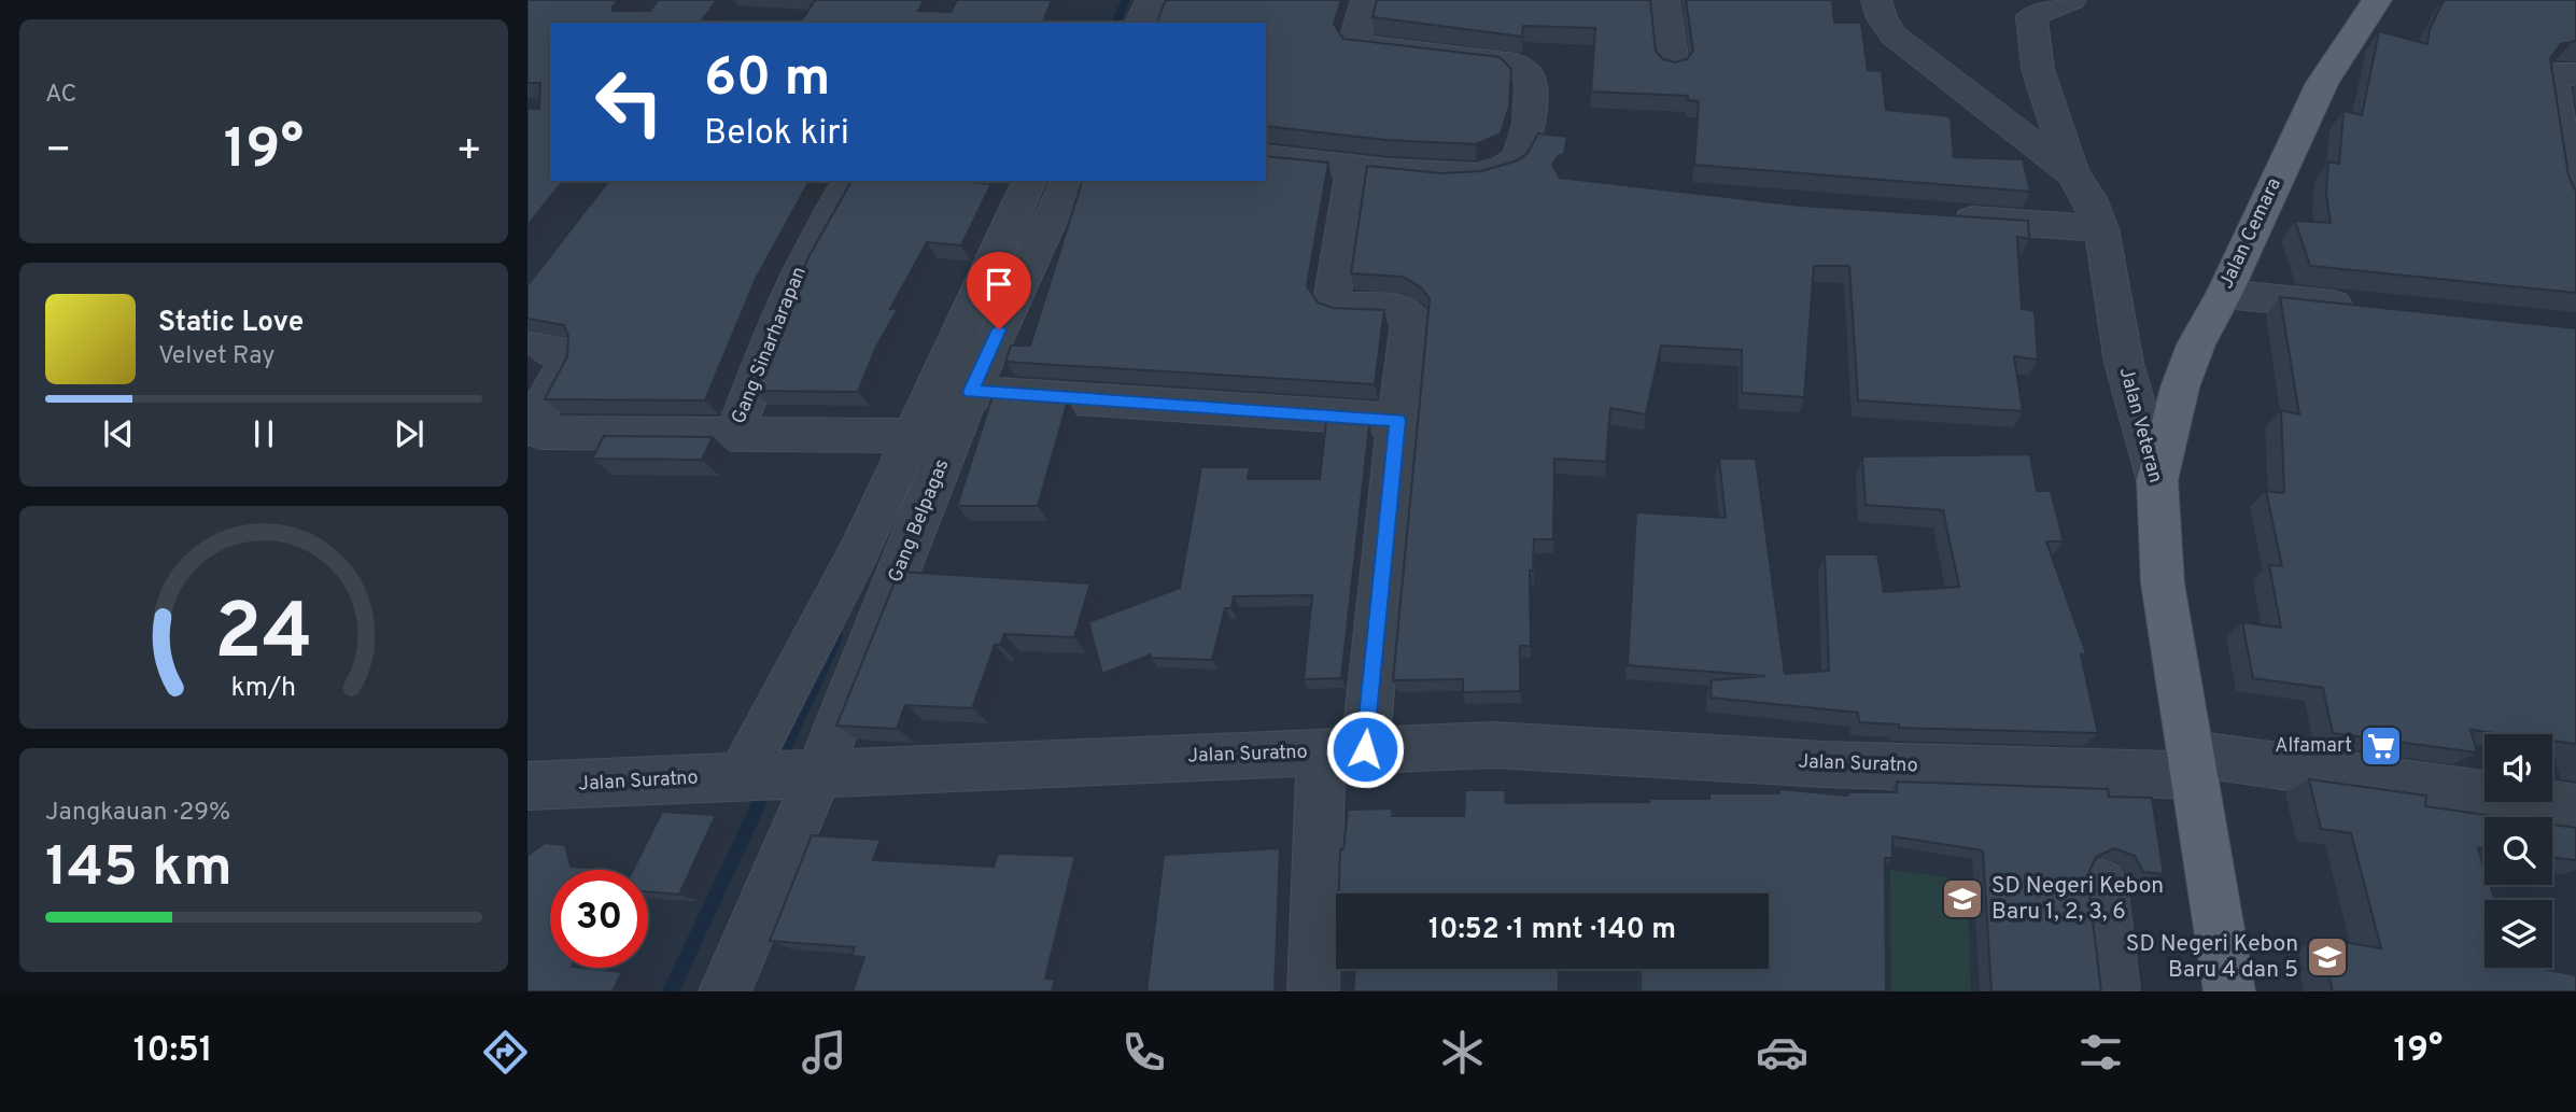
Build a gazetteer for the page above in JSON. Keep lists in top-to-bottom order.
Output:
{
  "streets": {
    "main road": ["Jalan Cemara", "Jalan Veteran"],
    "street": ["Gang Sinarharapan", "Gang Belpagas", "Jalan Suratno"]
  },
  "crossings": [
    ["Jalan Cemara", "Jalan Veteran"],
    ["Jalan Veteran", "Jalan Suratno"],
    ["Gang Belpagas", "Jalan Suratno"]
  ],
  "places": {
    "supermarket": ["Alfamart"],
    "school or university": ["SD Negeri Kebon Baru 1, 2, 3, 6", "SD Negeri Kebon Baru 4 dan 5"]
  },
  "page": {
    "tile": [
      "AC",
      ["Jangkauan · 29%", "145 km"]
    ],
    "turn": ["60 m", "Belok kiri"],
    "heat": ["−", "19°", "+"],
    "song": ["Static Love", "Velvet Ray"],
    "limit": "30",
    "trip": "10:52 · 1 mnt · 140 m",
    "tabs": ["10:51", "19°"],
    "gauge": ["24", "km/h"]
  }
}
